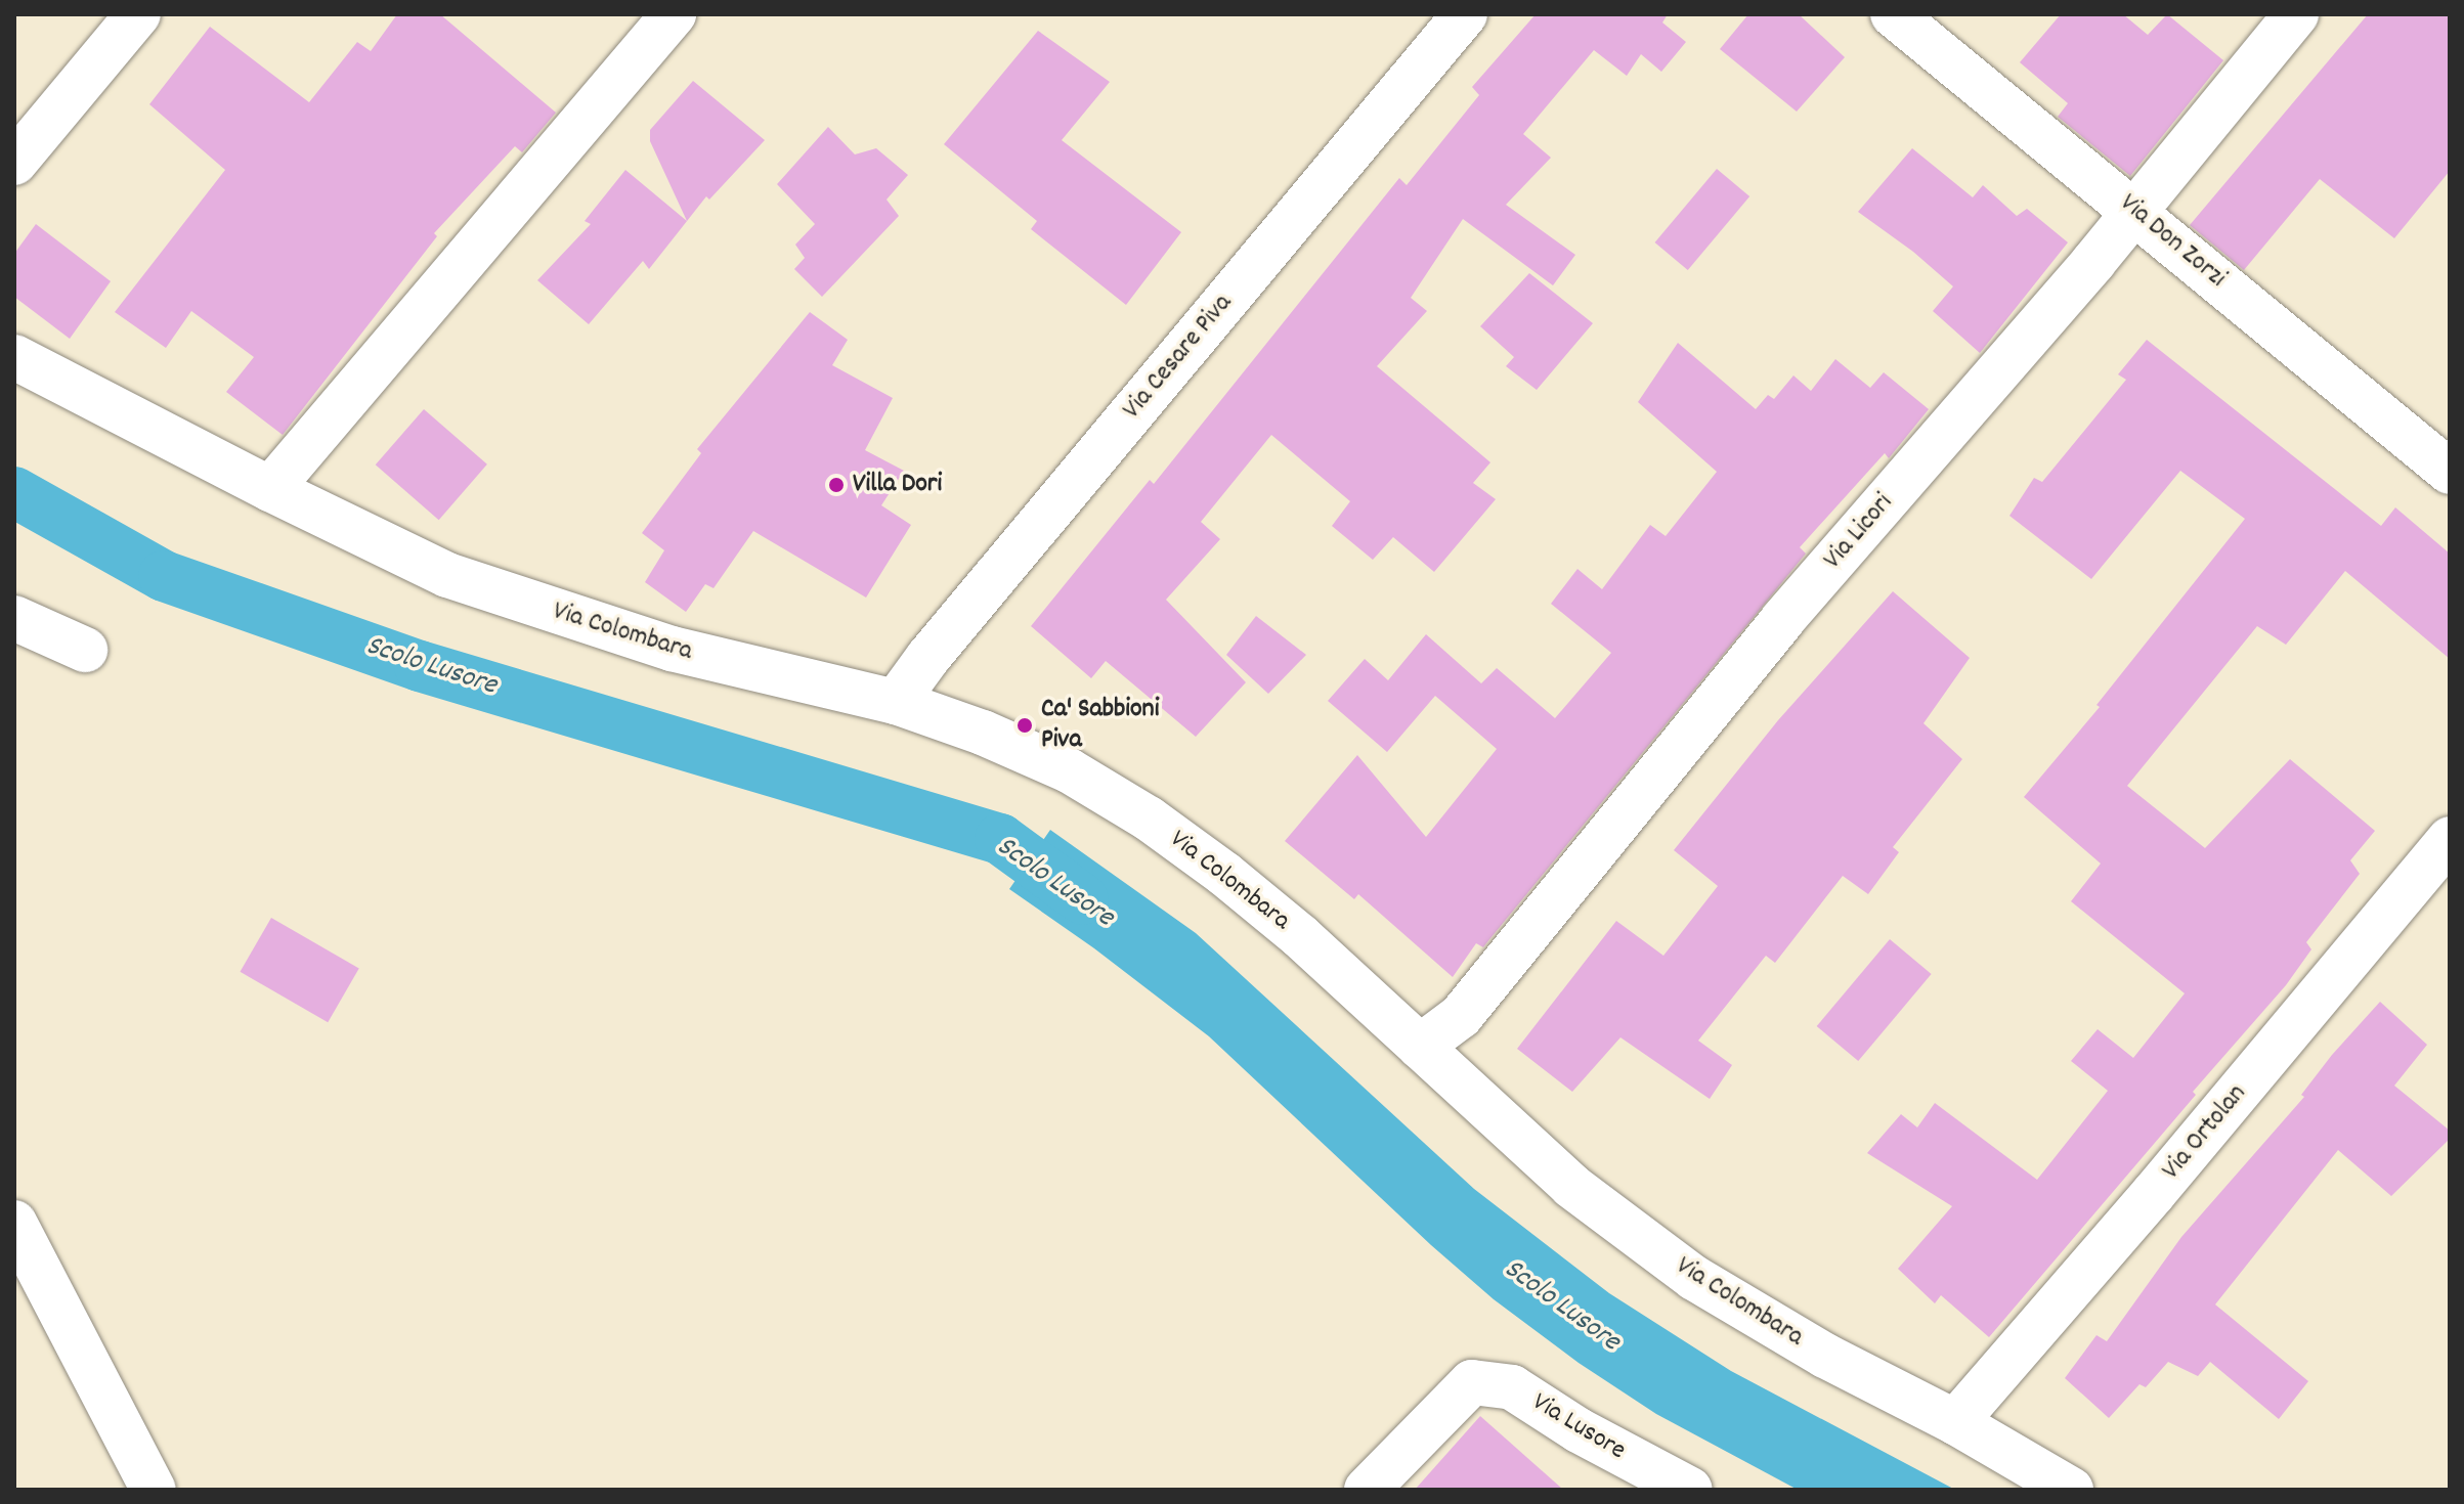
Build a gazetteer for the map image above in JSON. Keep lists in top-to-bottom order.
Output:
{
  "streets": {
    "street": [
      "Via Don Zorzi",
      "Via Cesare Piva",
      "Via Licori",
      "Via Colombara",
      "Via Ortolan",
      "Via Lusore"
    ]
  },
  "crossings": [
    ["Via Don Zorzi", "Via Licori"],
    ["Via Cesare Piva", "Via Colombara"],
    ["Via Licori", "Via Colombara"],
    ["Via Colombara", "Via Ortolan"]
  ],
  "water": ["Scolo Lusore"],
  "places": ["Villa Dori", "Ca' Sabbioni Piva"]
}
